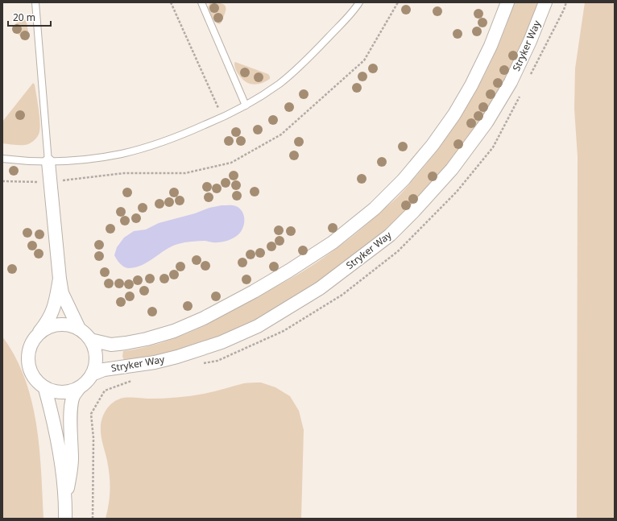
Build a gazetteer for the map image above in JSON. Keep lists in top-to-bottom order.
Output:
{
  "streets": {
    "street": ["Stryker Way"]
  },
  "scale_bar": "20 m"
}
